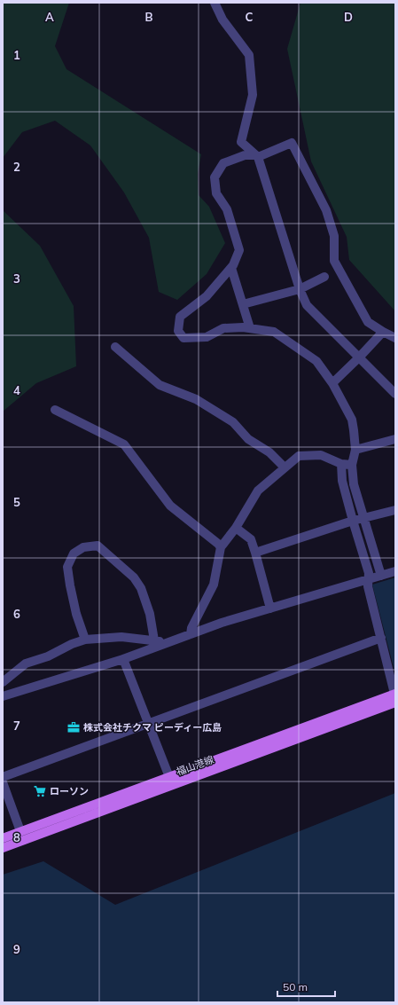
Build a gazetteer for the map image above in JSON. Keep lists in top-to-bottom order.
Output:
{
  "streets": {
    "main road": ["福山港線"]
  },
  "places": {
    "office": ["株式会社チクマ ピーディー広島"],
    "supermarket": ["ローソン"]
  },
  "scale_bar": "50 m",
  "grid": {
    "columns": [
      "A",
      "B",
      "C",
      "D"
    ],
    "rows": [
      "1",
      "2",
      "3",
      "4",
      "5",
      "6",
      "7",
      "8",
      "9"
    ]
  }
}
